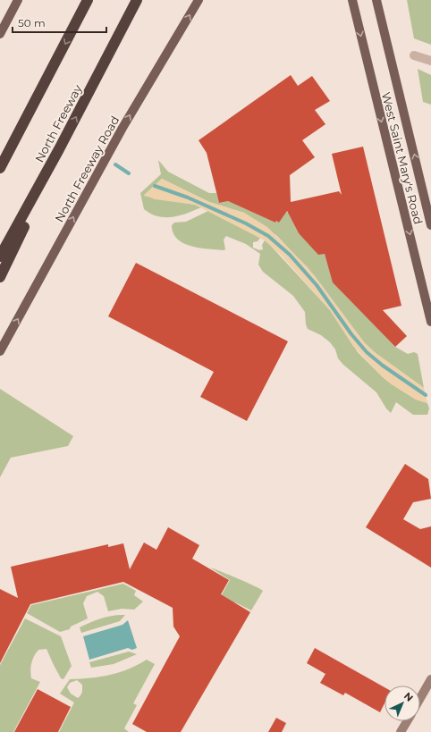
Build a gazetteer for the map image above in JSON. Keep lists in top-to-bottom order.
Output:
{
  "streets": {
    "highway": ["North Freeway"],
    "main road": ["West Saint Mary's Road", "North Freeway Road"]
  },
  "one_way": ["North Freeway Road"],
  "scale_bar": "50 m",
  "north": "top right"
}
